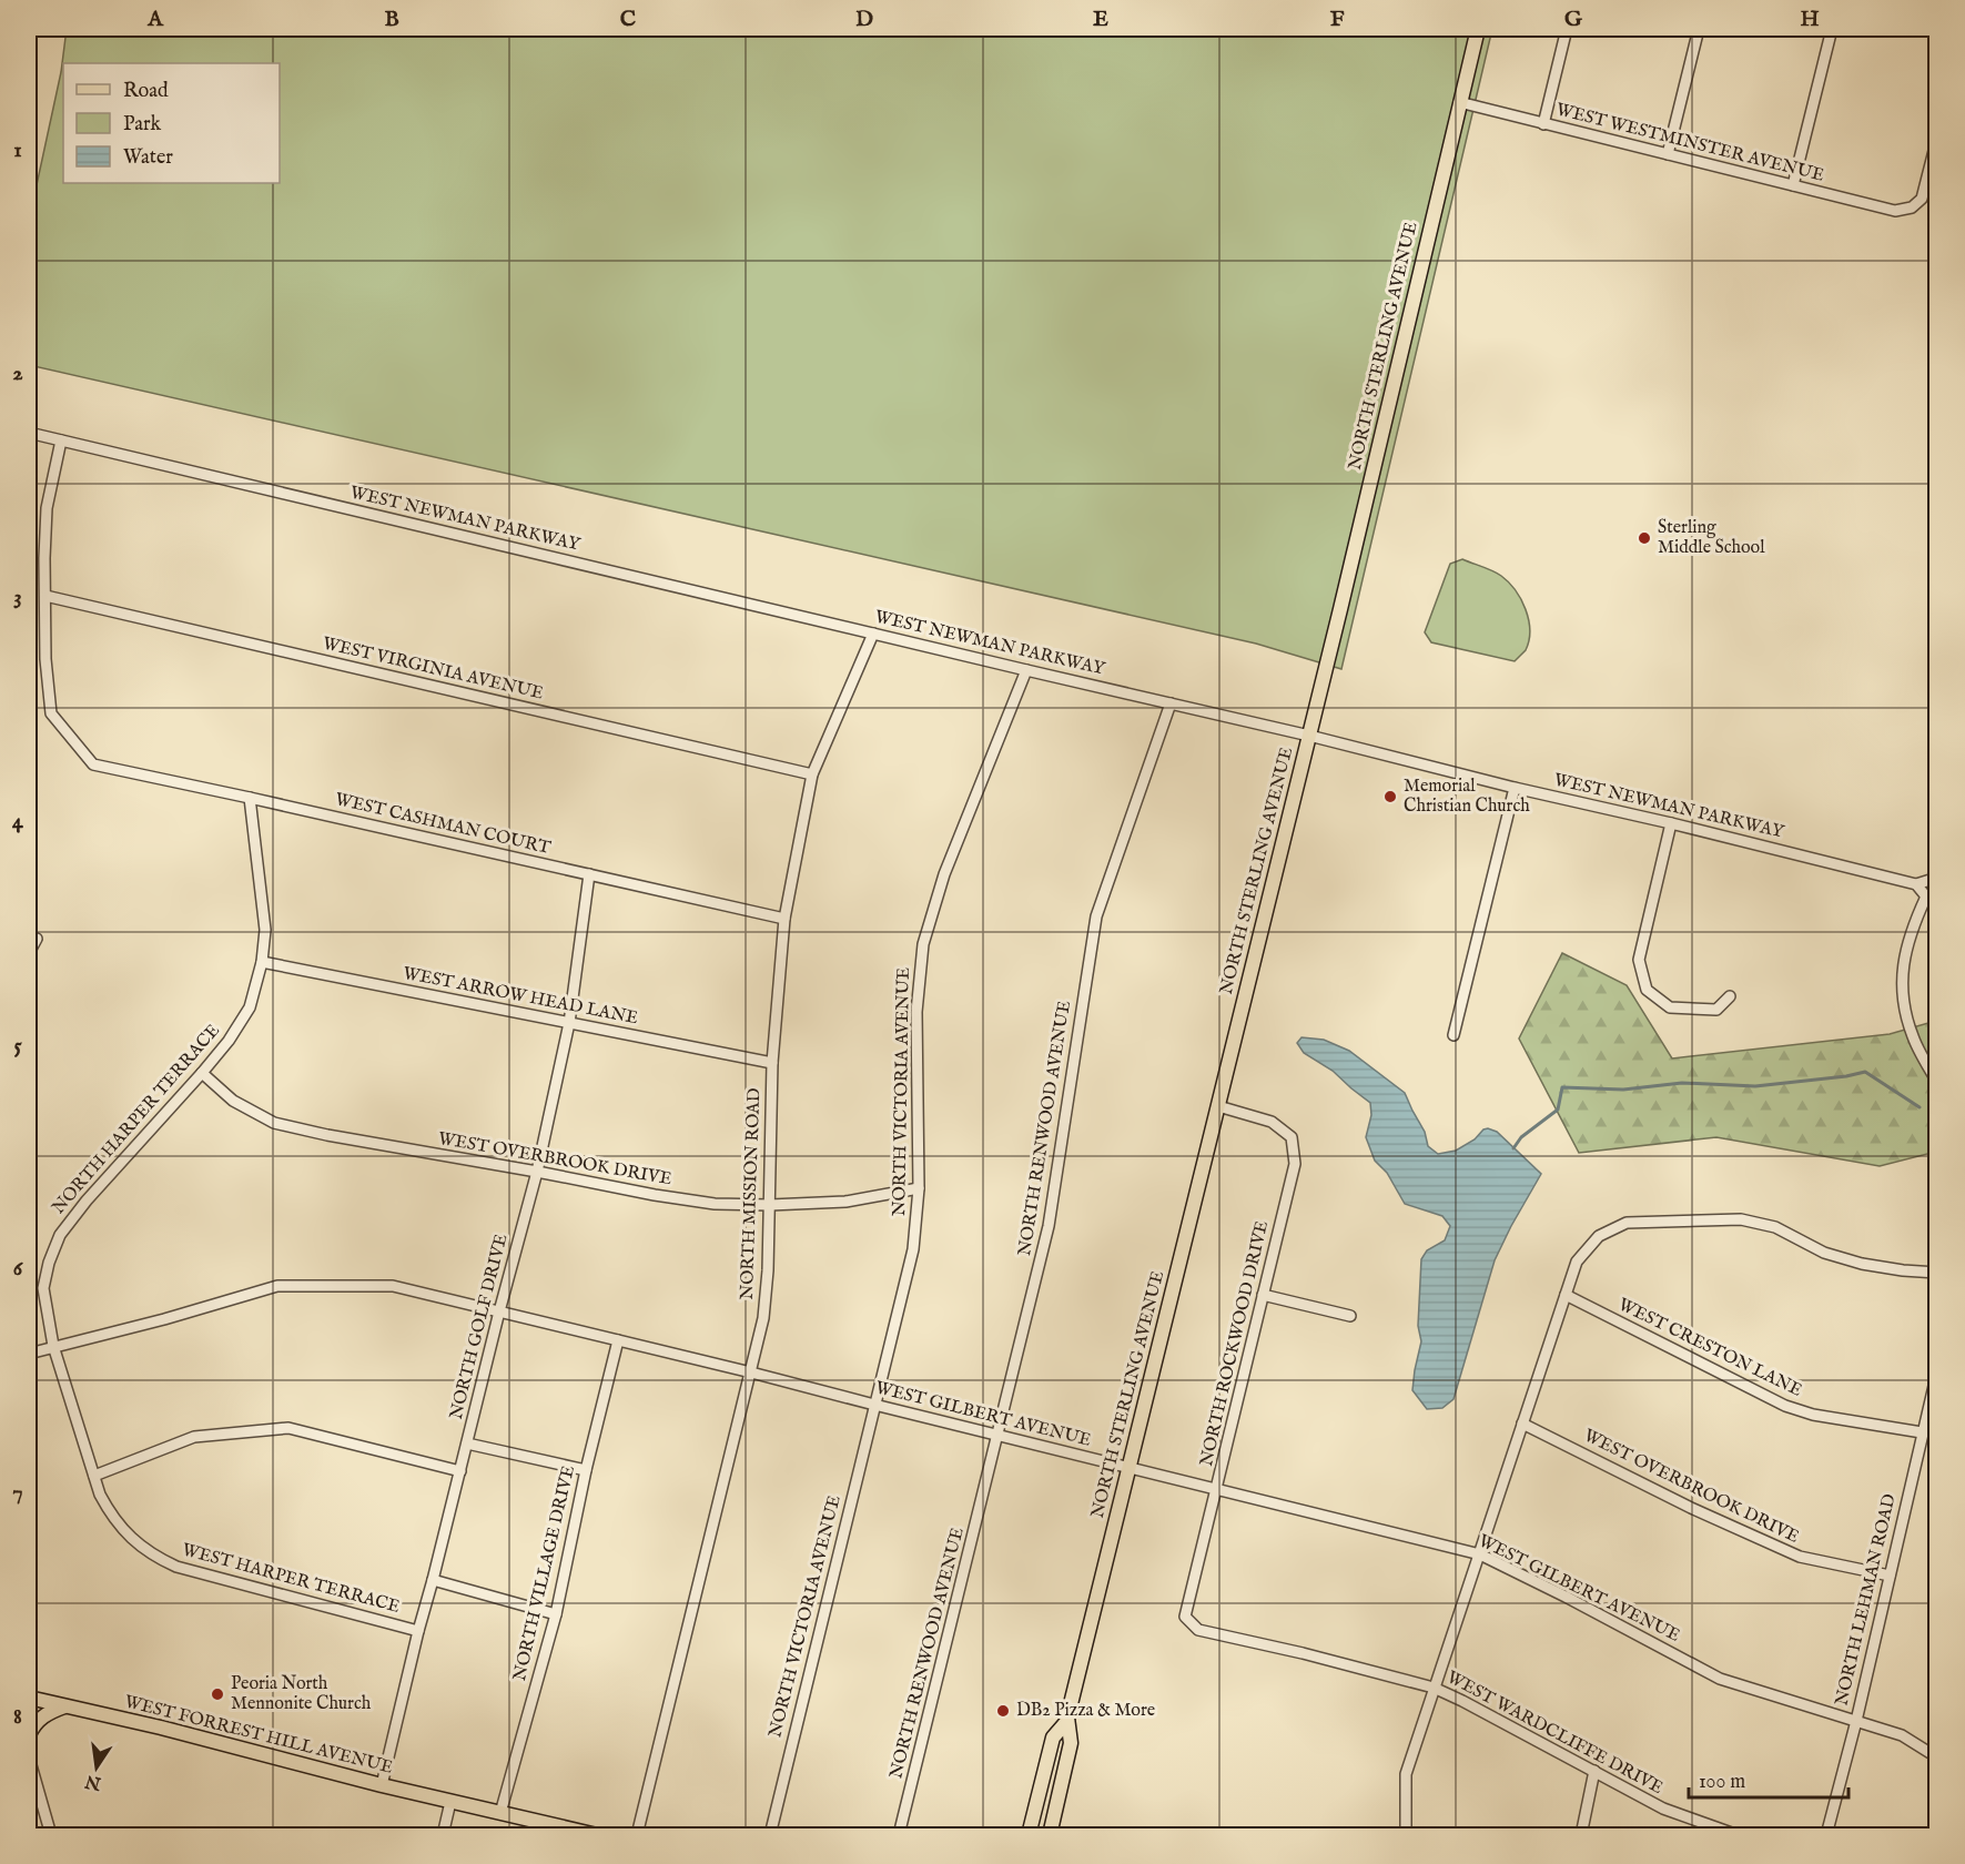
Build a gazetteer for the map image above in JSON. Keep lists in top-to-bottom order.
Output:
{
  "streets": {
    "main road": ["NORTH STERLING AVENUE", "WEST FORREST HILL AVENUE"],
    "street": [
      "WEST WESTMINSTER AVENUE",
      "WEST NEWMAN PARKWAY",
      "WEST VIRGINIA AVENUE",
      "WEST CASHMAN COURT",
      "WEST ARROW HEAD LANE",
      "NORTH VICTORIA AVENUE",
      "NORTH HARPER TERRACE",
      "NORTH RENWOOD AVENUE",
      "WEST OVERBROOK DRIVE",
      "NORTH MISSION ROAD",
      "NORTH GOLF DRIVE",
      "NORTH ROCKWOOD DRIVE",
      "WEST CRESTON LANE",
      "WEST GILBERT AVENUE",
      "NORTH VILLAGE DRIVE",
      "WEST HARPER TERRACE",
      "NORTH LEHMAN ROAD",
      "WEST WARDCLIFFE DRIVE"
    ]
  },
  "crossings": [
    ["WEST WESTMINSTER AVENUE", "NORTH STERLING AVENUE"],
    ["NORTH STERLING AVENUE", "WEST NEWMAN PARKWAY"],
    ["NORTH STERLING AVENUE", "NORTH ROCKWOOD DRIVE"],
    ["NORTH STERLING AVENUE", "WEST GILBERT AVENUE"],
    ["WEST NEWMAN PARKWAY", "NORTH VICTORIA AVENUE"],
    ["WEST NEWMAN PARKWAY", "NORTH RENWOOD AVENUE"],
    ["WEST NEWMAN PARKWAY", "NORTH MISSION ROAD"],
    ["WEST VIRGINIA AVENUE", "WEST CASHMAN COURT"],
    ["WEST VIRGINIA AVENUE", "NORTH MISSION ROAD"],
    ["WEST CASHMAN COURT", "NORTH HARPER TERRACE"],
    ["WEST CASHMAN COURT", "NORTH MISSION ROAD"],
    ["WEST CASHMAN COURT", "NORTH GOLF DRIVE"],
    ["WEST ARROW HEAD LANE", "NORTH HARPER TERRACE"],
    ["WEST ARROW HEAD LANE", "NORTH MISSION ROAD"],
    ["WEST ARROW HEAD LANE", "NORTH GOLF DRIVE"],
    ["NORTH VICTORIA AVENUE", "WEST OVERBROOK DRIVE"],
    ["NORTH VICTORIA AVENUE", "WEST GILBERT AVENUE"],
    ["NORTH HARPER TERRACE", "WEST OVERBROOK DRIVE"],
    ["NORTH HARPER TERRACE", "WEST GILBERT AVENUE"],
    ["NORTH HARPER TERRACE", "WEST HARPER TERRACE"],
    ["NORTH RENWOOD AVENUE", "WEST GILBERT AVENUE"],
    ["WEST OVERBROOK DRIVE", "NORTH MISSION ROAD"],
    ["WEST OVERBROOK DRIVE", "NORTH GOLF DRIVE"],
    ["WEST OVERBROOK DRIVE", "NORTH LEHMAN ROAD"],
    ["NORTH MISSION ROAD", "WEST GILBERT AVENUE"],
    ["NORTH GOLF DRIVE", "WEST GILBERT AVENUE"],
    ["NORTH GOLF DRIVE", "WEST HARPER TERRACE"],
    ["NORTH GOLF DRIVE", "WEST FORREST HILL AVENUE"],
    ["NORTH ROCKWOOD DRIVE", "WEST GILBERT AVENUE"],
    ["NORTH ROCKWOOD DRIVE", "WEST WARDCLIFFE DRIVE"],
    ["WEST CRESTON LANE", "NORTH LEHMAN ROAD"],
    ["WEST GILBERT AVENUE", "NORTH VILLAGE DRIVE"],
    ["WEST GILBERT AVENUE", "WEST HARPER TERRACE"],
    ["WEST GILBERT AVENUE", "NORTH LEHMAN ROAD"],
    ["NORTH VILLAGE DRIVE", "WEST FORREST HILL AVENUE"]
  ],
  "places": [
    "Sterling Middle School",
    "Memorial Christian Church",
    "Peoria North Mennonite Church",
    "DB2 Pizza & More"
  ],
  "legend": ["Road", "Park", "Water"],
  "scale_bar": "100 m",
  "north": "bottom",
  "grid": {
    "columns": [
      "A",
      "B",
      "C",
      "D",
      "E",
      "F",
      "G",
      "H"
    ],
    "rows": [
      "1",
      "2",
      "3",
      "4",
      "5",
      "6",
      "7",
      "8"
    ]
  }
}
